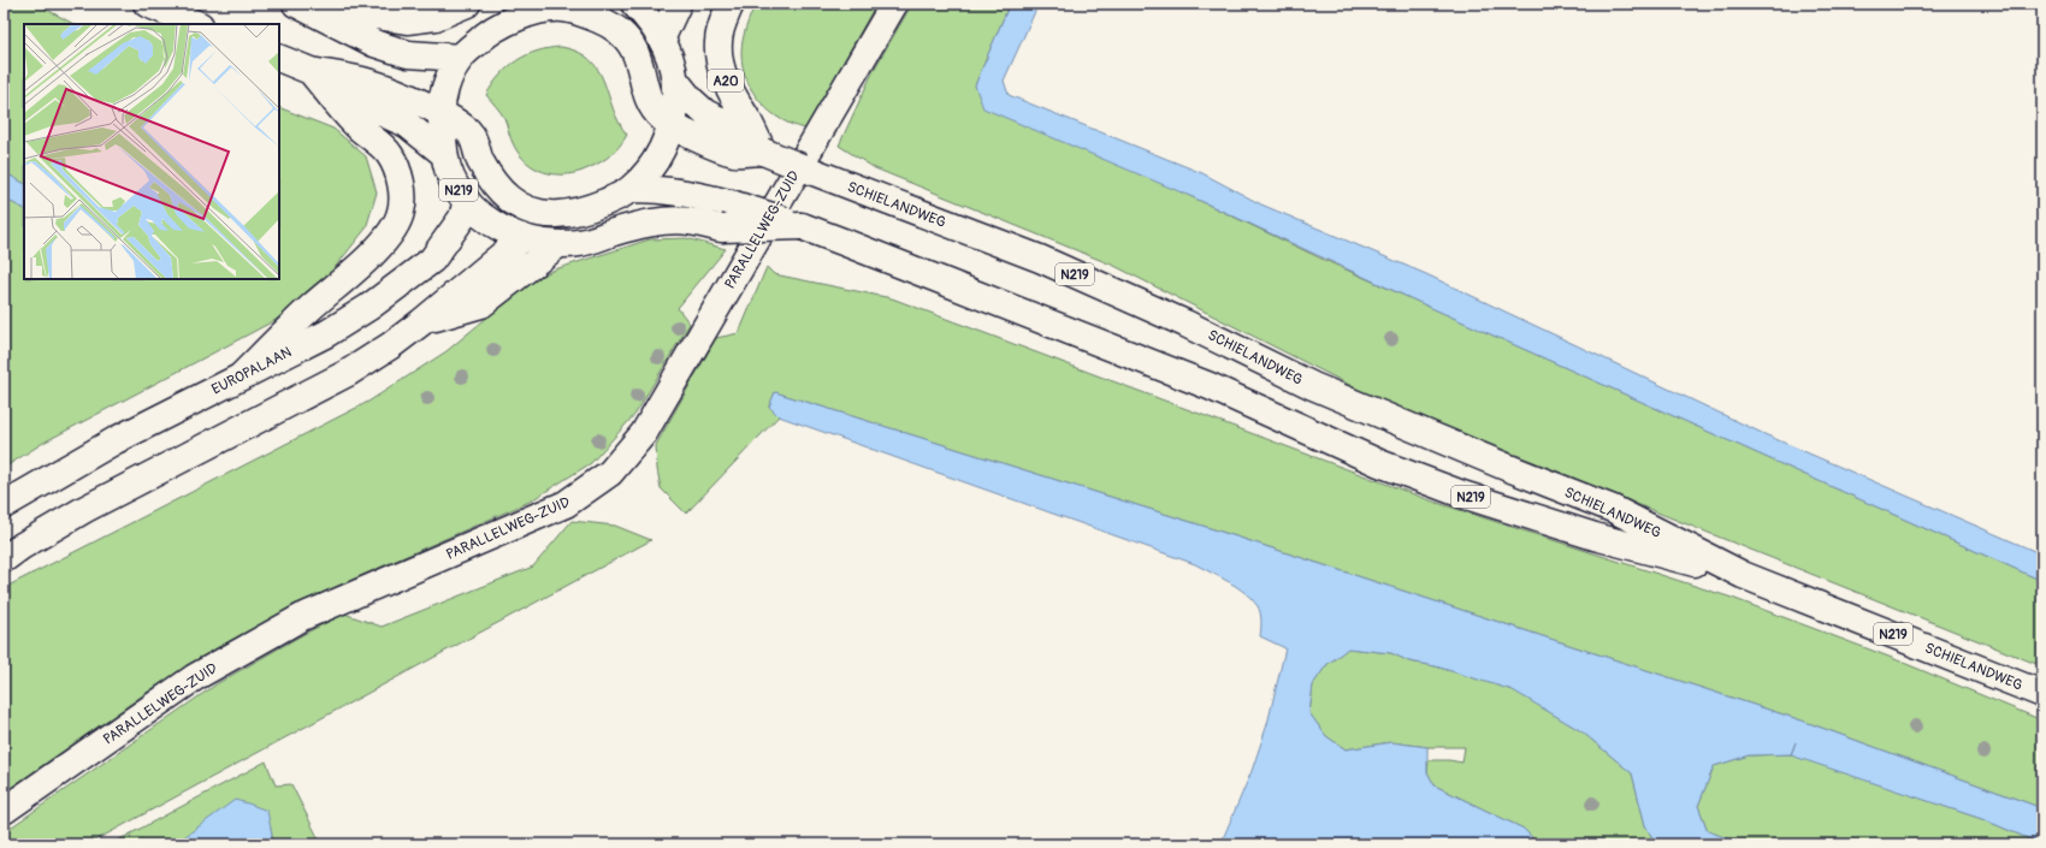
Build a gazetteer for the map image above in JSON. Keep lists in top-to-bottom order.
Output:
{
  "streets": {
    "main road": [
      "A20",
      "N219",
      "SCHIELANDWEG",
      "PARALLELWEG-ZUID",
      "EUROPALAAN"
    ]
  },
  "crossings": [
    ["A20", "SCHIELANDWEG"],
    ["N219", "SCHIELANDWEG"],
    ["N219", "EUROPALAAN"]
  ]
}
